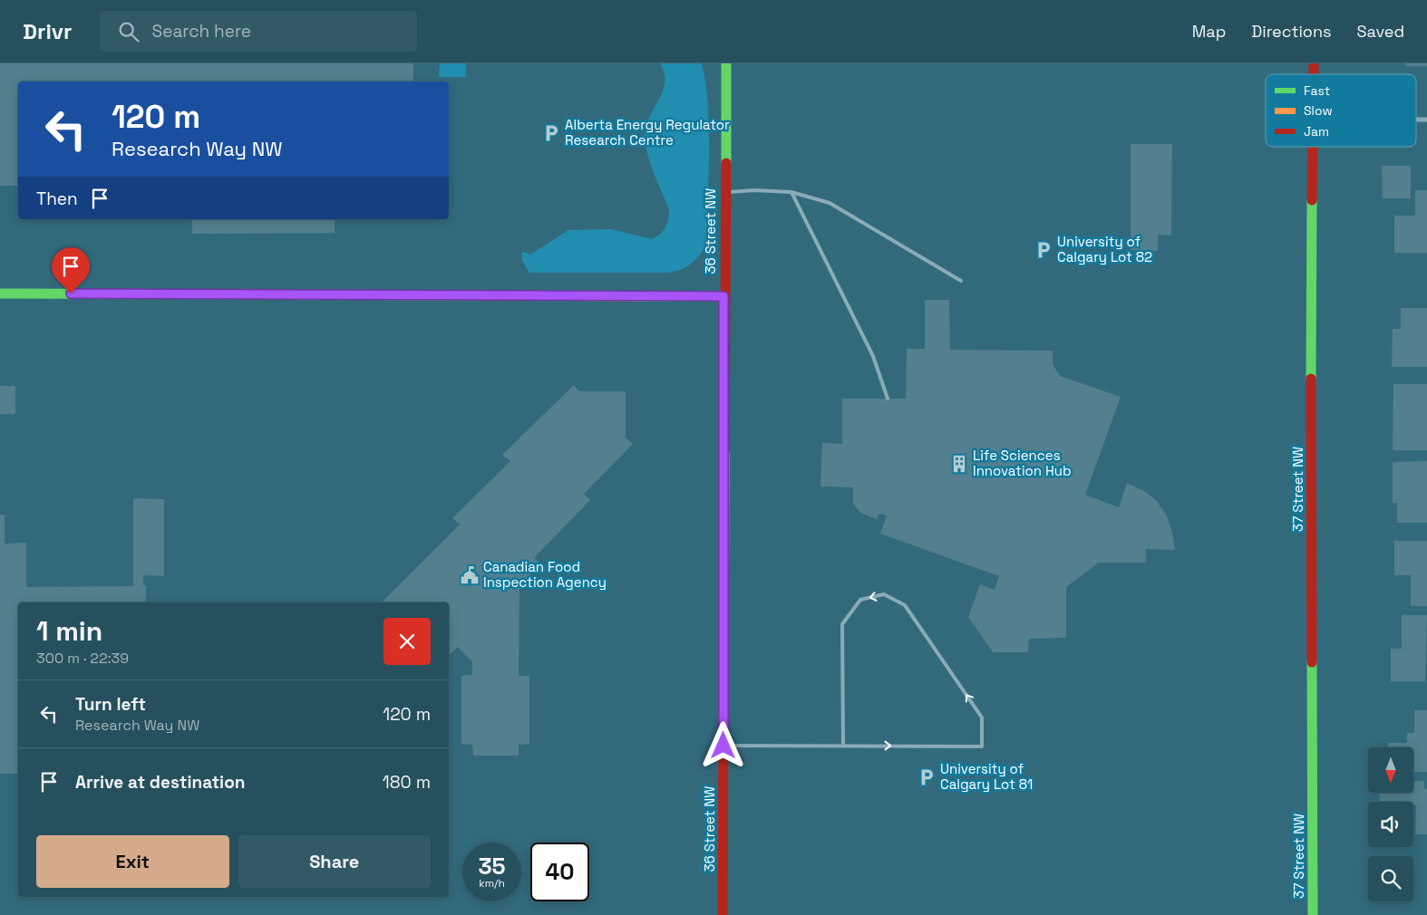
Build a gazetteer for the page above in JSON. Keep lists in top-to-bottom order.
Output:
{
  "streets": {
    "street": ["36 Street NW", "37 Street NW"]
  },
  "places": {
    "parking": ["Alberta Energy Regulator Research Centre", "University of Calgary Lot 82", "University of Calgary Lot 81"],
    "building": ["Life Sciences Innovation Hub"],
    "public building": ["Canadian Food Inspection Agency"]
  },
  "legend": ["Fast", "Slow", "Jam"],
  "north": "bottom",
  "page": {
    "header": "Drivr",
    "search": "Search here",
    "nav": ["Map", "Directions", "Saved"],
    "turn": ["120 m", "Research Way NW"],
    "then": "Then",
    "heading": ["1 min", "300 m · 22:39"],
    "list": [
      {
        "name": "Turn left",
        "note": "Research Way NW",
        "value": "120 m"
      },
      {
        "name": "Arrive at destination",
        "value": "180 m"
      }
    ],
    "buttons": ["Exit", "Share"],
    "speed": "35 km/h",
    "limit": "40"
  }
}
